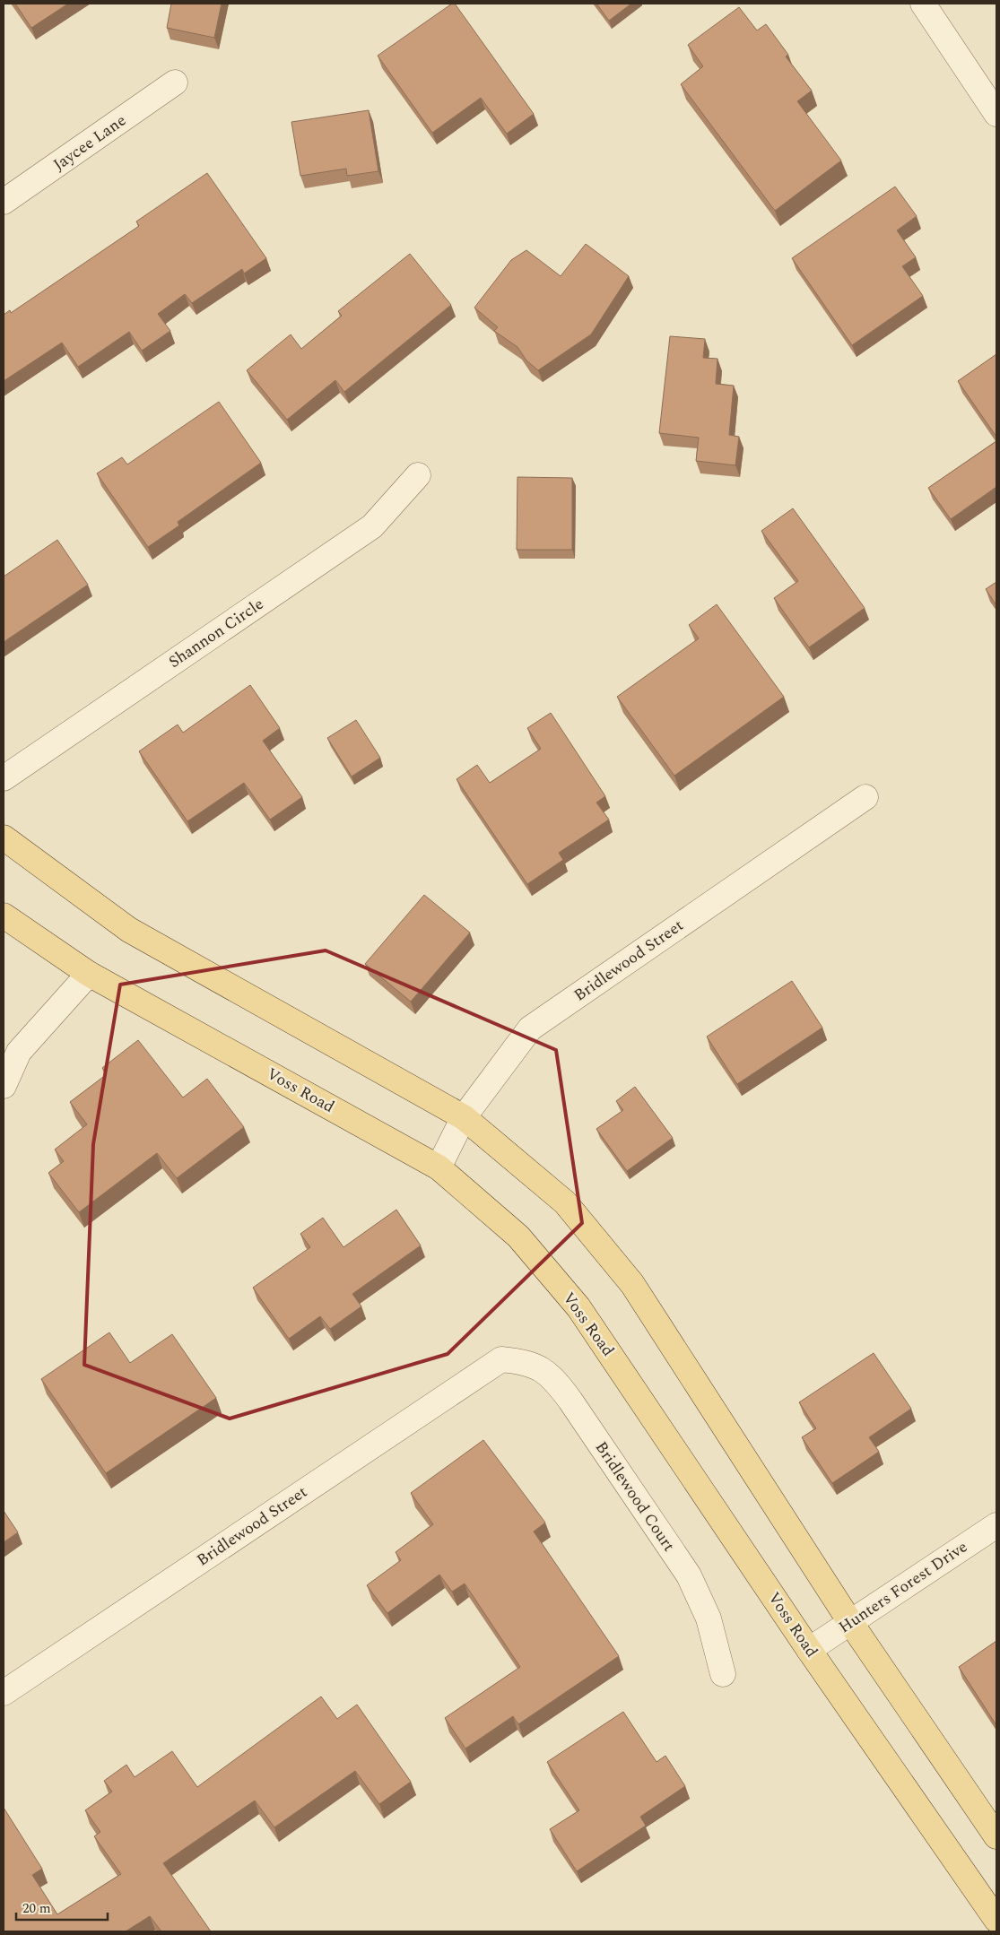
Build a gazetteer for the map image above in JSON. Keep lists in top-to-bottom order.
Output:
{
  "streets": {
    "main road": ["Voss Road"],
    "street": [
      "Jaycee Lane",
      "Shannon Circle",
      "Bridlewood Street",
      "Bridlewood Court",
      "Hunters Forest Drive"
    ]
  },
  "crossings": [
    ["Bridlewood Street", "Voss Road"],
    ["Bridlewood Street", "Bridlewood Court"],
    ["Voss Road", "Hunters Forest Drive"]
  ],
  "scale_bar": "20 m"
}
